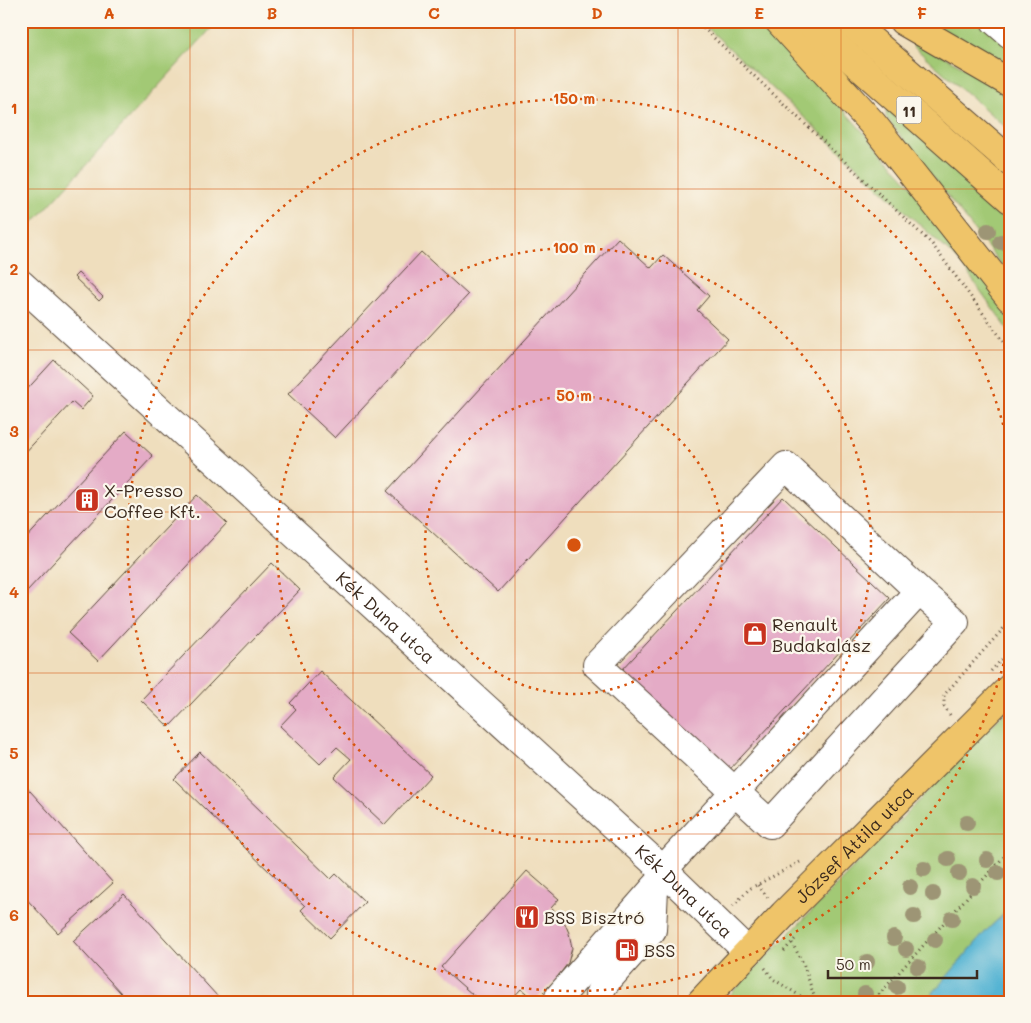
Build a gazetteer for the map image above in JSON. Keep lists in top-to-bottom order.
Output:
{
  "streets": {
    "main road": ["11", "József Attila utca"],
    "street": ["Kék Duna utca"]
  },
  "crossings": [
    ["Kék Duna utca", "József Attila utca"]
  ],
  "places": {
    "building": ["X-Presso Coffee Kft."],
    "shop": ["Renault Budakalász"],
    "restaurant": ["BSS Bisztró"],
    "fuel station": ["BSS"]
  },
  "scale_bar": "50 m",
  "grid": {
    "columns": [
      "A",
      "B",
      "C",
      "D",
      "E",
      "F"
    ],
    "rows": [
      "1",
      "2",
      "3",
      "4",
      "5",
      "6"
    ]
  },
  "rings": ["150 m", "100 m", "50 m"]
}
